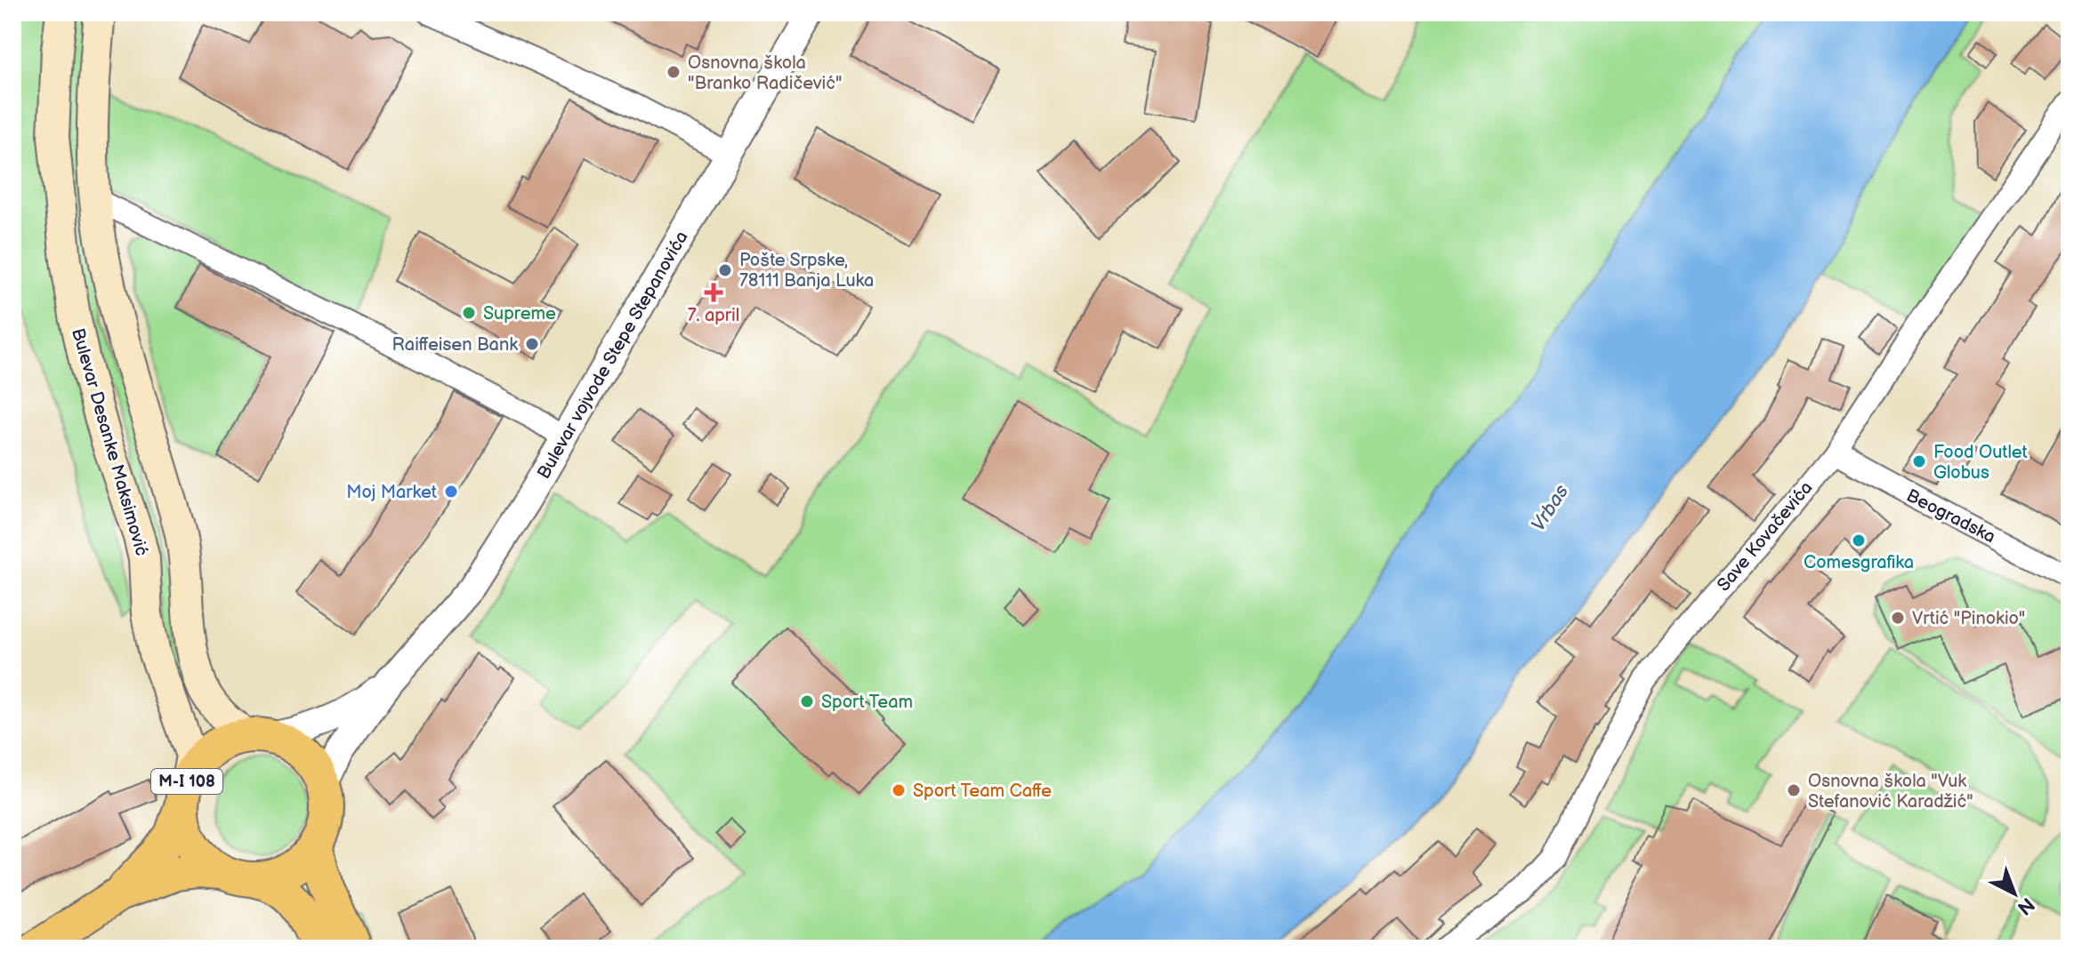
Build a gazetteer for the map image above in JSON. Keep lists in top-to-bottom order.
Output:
{
  "streets": {
    "main road": ["Bulevar Desanke Maksimović", "M-I 108"],
    "street": ["Bulevar vojvode Stepe Stepanovića", "Beogradska", "Save Kovačevića"]
  },
  "crossings": [
    ["Bulevar vojvode Stepe Stepanovića", "Bulevar Desanke Maksimović"],
    ["Bulevar vojvode Stepe Stepanovića", "M-I 108"],
    ["Bulevar Desanke Maksimović", "M-I 108"],
    ["Beogradska", "Save Kovačevića"]
  ],
  "water": ["Vrbas"],
  "places": {
    "other": [
      "Osnovna škola \"Branko Radičević\"",
      "Pošte Srpske, 78111 Banja Luka",
      "Supreme",
      "Raiffeisen Bank",
      "Food Outlet Globus",
      "Moj Market",
      "Comesgrafika",
      "Vrtić \"Pinokio\"",
      "Sport Team",
      "Sport Team Caffe",
      "Osnovna škola \"Vuk Stefanović Karadžić\""
    ],
    "health": ["7. april"]
  },
  "north": "bottom right"
}
